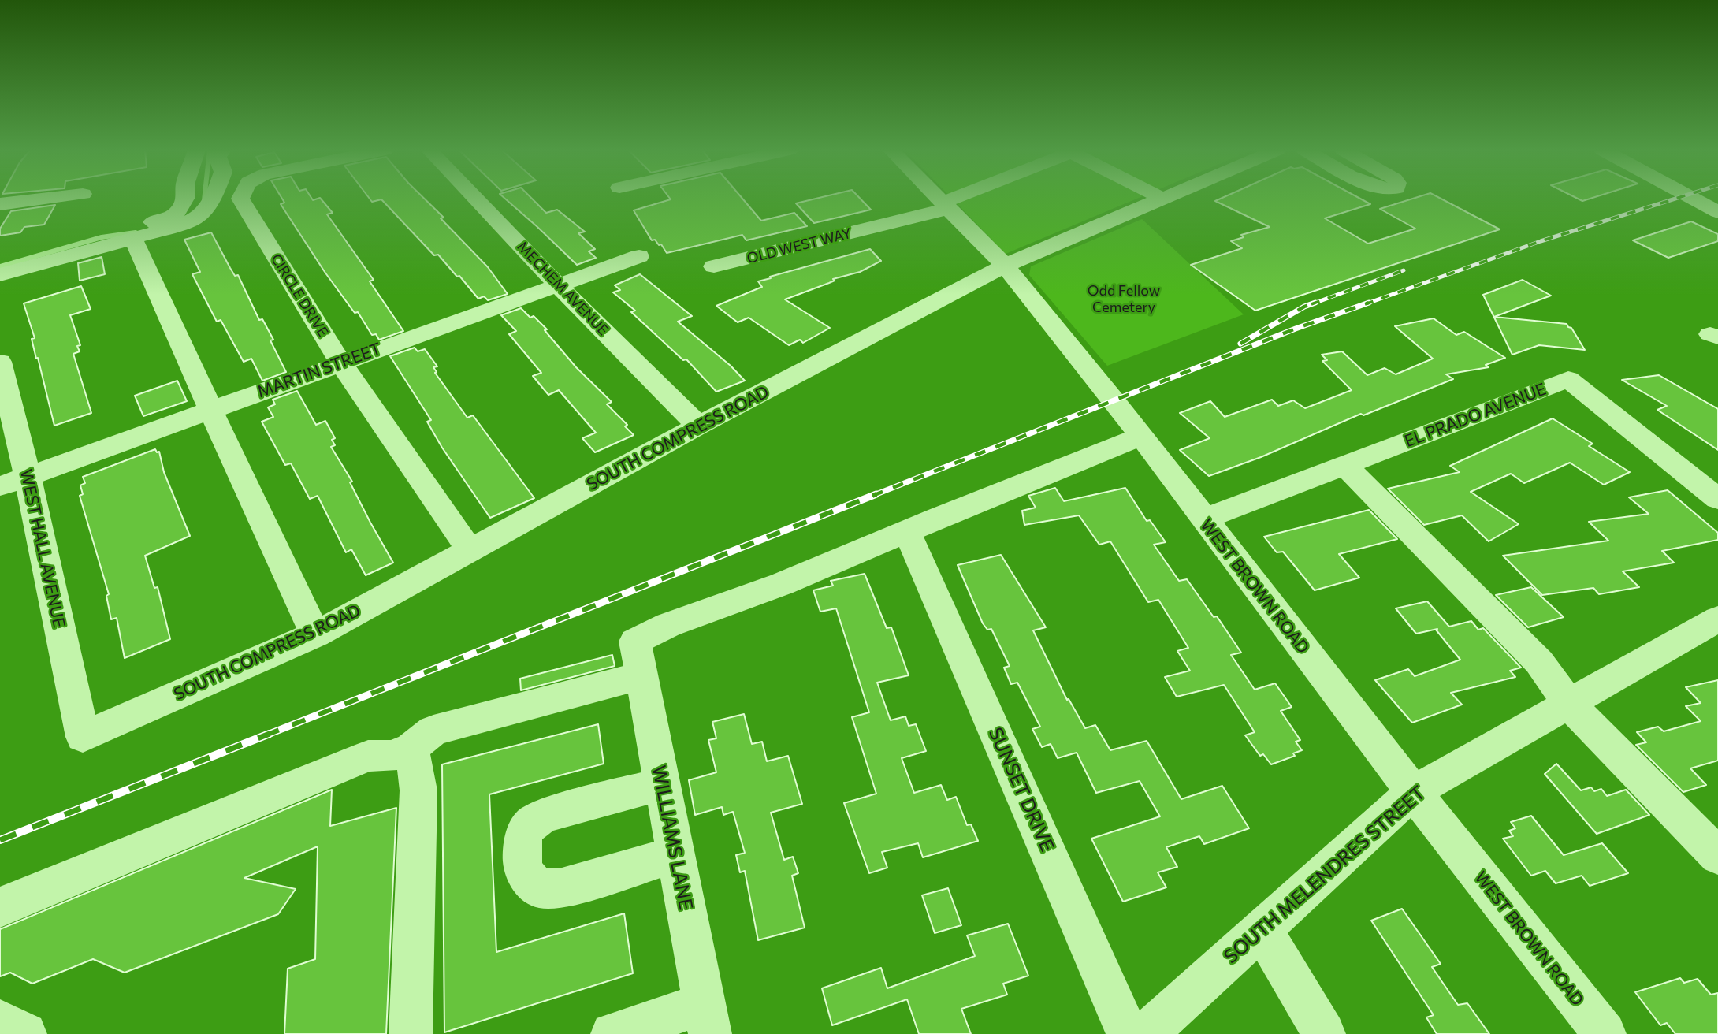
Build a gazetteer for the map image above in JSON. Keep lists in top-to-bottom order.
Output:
{
  "streets": {
    "street": [
      "OLD WEST WAY",
      "MECHEM AVENUE",
      "CIRCLE DRIVE",
      "MARTIN STREET",
      "EL PRADO AVENUE",
      "SOUTH COMPRESS ROAD",
      "WEST HALL AVENUE",
      "WEST BROWN ROAD",
      "SUNSET DRIVE",
      "WILLIAMS LANE",
      "SOUTH MELENDRES STREET"
    ]
  },
  "crossings": [
    ["OLD WEST WAY", "WEST BROWN ROAD"],
    ["MECHEM AVENUE", "MARTIN STREET"],
    ["MECHEM AVENUE", "SOUTH COMPRESS ROAD"],
    ["CIRCLE DRIVE", "MARTIN STREET"],
    ["CIRCLE DRIVE", "SOUTH COMPRESS ROAD"],
    ["MARTIN STREET", "WEST HALL AVENUE"],
    ["EL PRADO AVENUE", "WEST BROWN ROAD"],
    ["SOUTH COMPRESS ROAD", "WEST HALL AVENUE"],
    ["SOUTH COMPRESS ROAD", "WEST BROWN ROAD"],
    ["WEST BROWN ROAD", "SOUTH MELENDRES STREET"]
  ],
  "parks": ["Odd Fellow Cemetery"]
}
